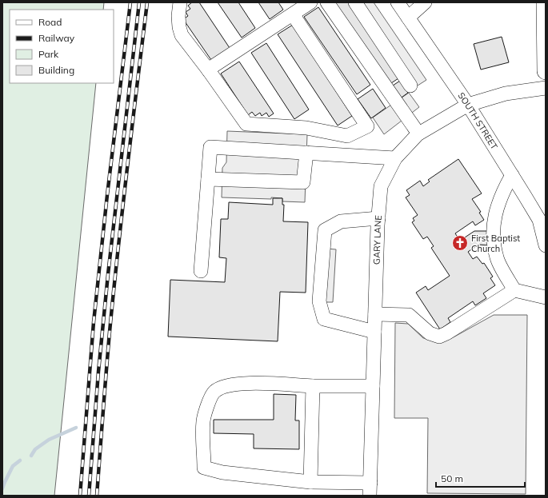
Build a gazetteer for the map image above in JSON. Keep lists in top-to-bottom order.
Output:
{
  "streets": {
    "street": ["SOUTH STREET", "GARY LANE"]
  },
  "crossings": [
    ["SOUTH STREET", "GARY LANE"]
  ],
  "places": {
    "church": ["First Baptist Church"]
  },
  "legend": [
    "Road",
    "Railway",
    "Park",
    "Building"
  ],
  "scale_bar": "50 m"
}
